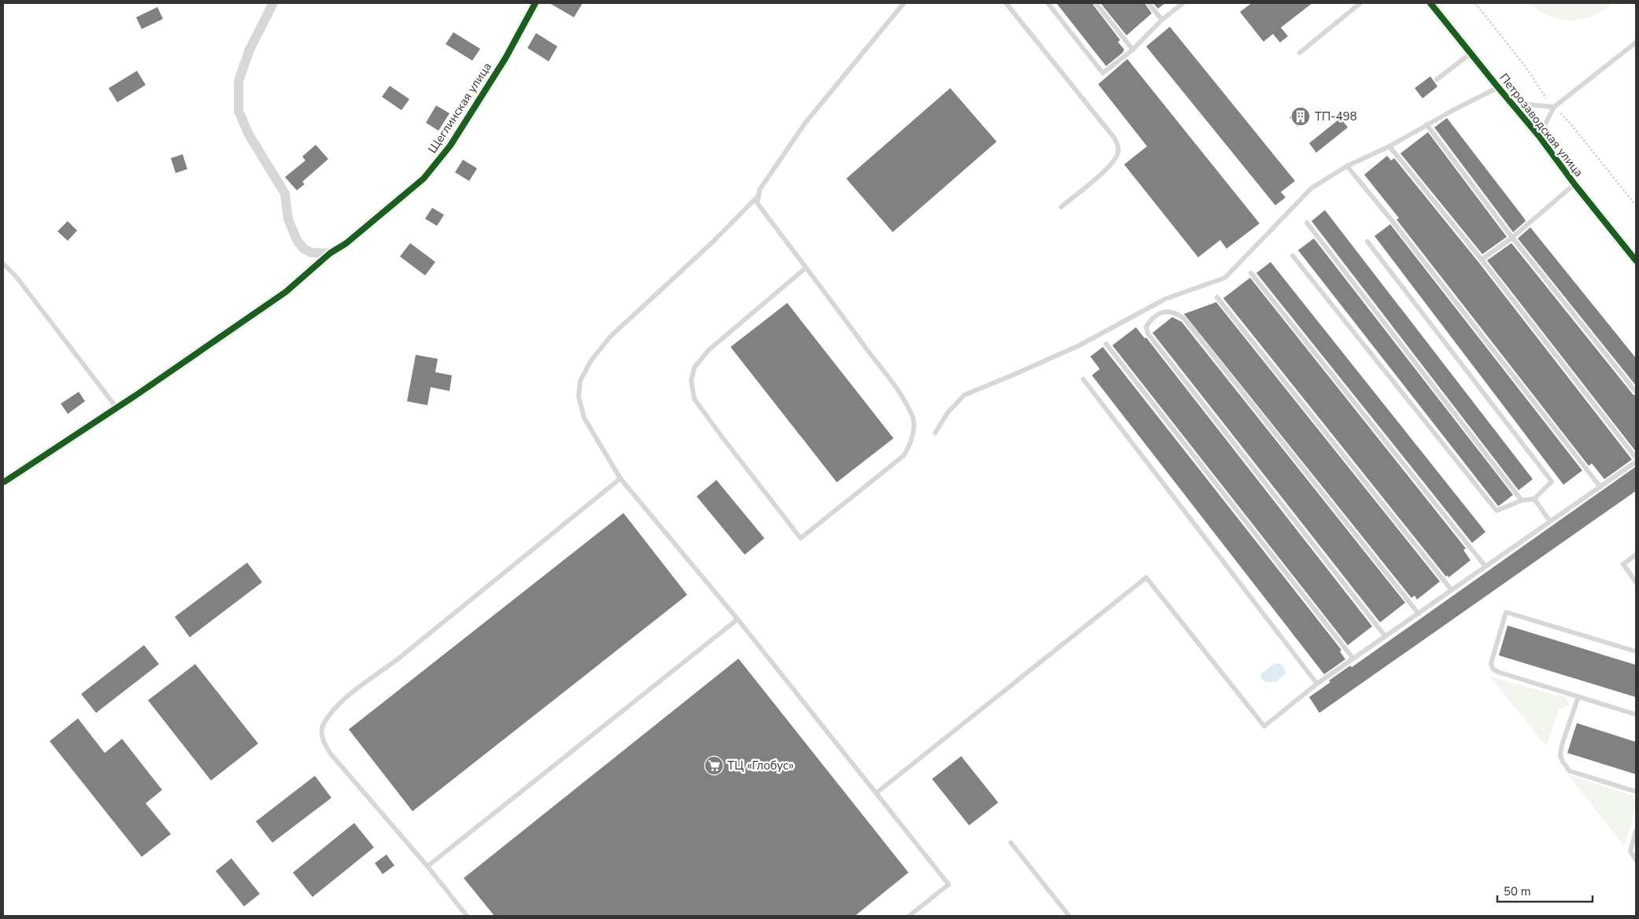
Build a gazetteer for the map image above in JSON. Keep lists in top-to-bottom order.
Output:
{
  "streets": {
    "street": ["Щеглинская улица", "Петрозаводская улица"]
  },
  "places": {
    "building": ["ТП-498"],
    "supermarket": ["ТЦ «Глобус»"]
  },
  "scale_bar": "50 m"
}
